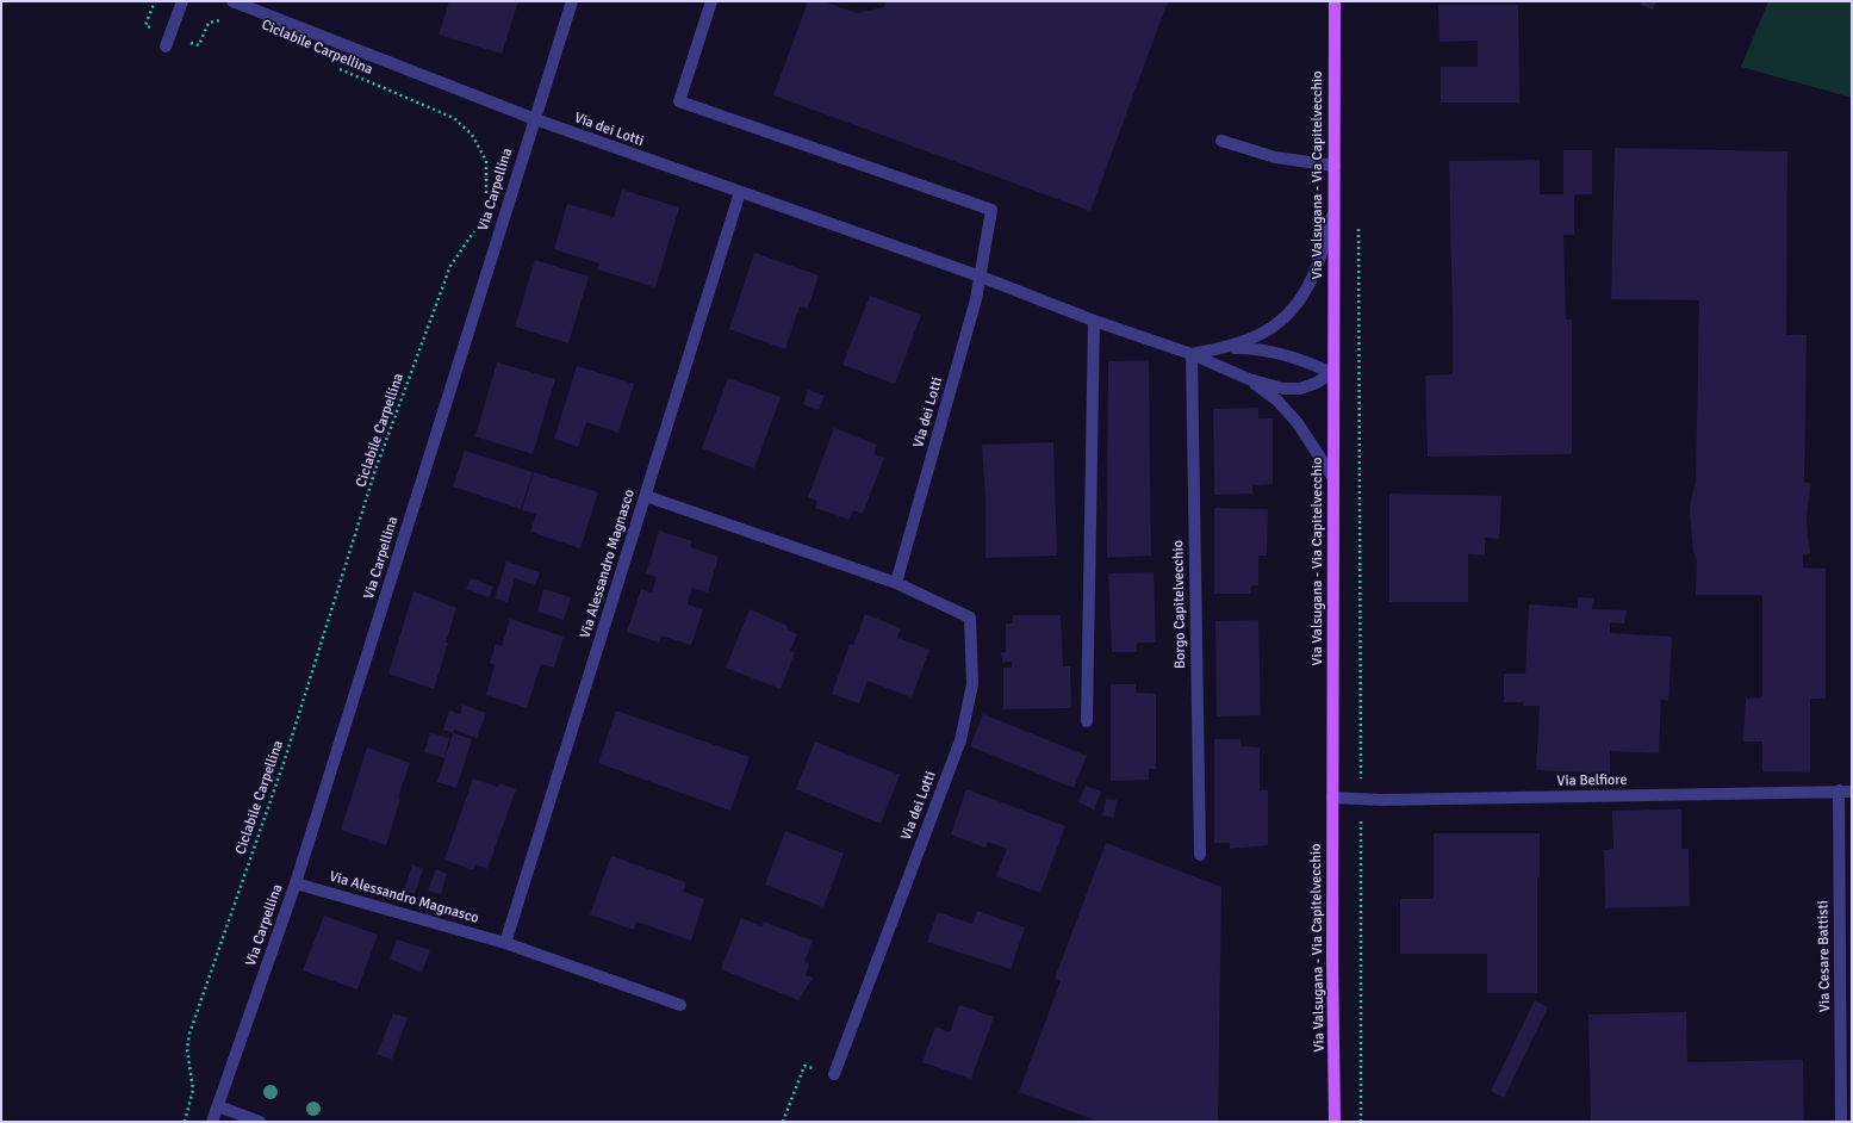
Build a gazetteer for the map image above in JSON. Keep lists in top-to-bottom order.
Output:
{
  "streets": {
    "main road": ["Via Valsugana - Via Capitelvecchio"],
    "street": [
      "Via dei Lotti",
      "Via Carpellina",
      "Via Alessandro Magnasco",
      "Borgo Capitelvecchio",
      "Via Belfiore",
      "Via Cesare Battisti"
    ],
    "path": ["Ciclabile Carpellina"]
  },
  "crossings": [
    ["Via dei Lotti", "Via Valsugana - Via Capitelvecchio"],
    ["Via dei Lotti", "Via Carpellina"],
    ["Via dei Lotti", "Via Alessandro Magnasco"],
    ["Via dei Lotti", "Borgo Capitelvecchio"],
    ["Via Valsugana - Via Capitelvecchio", "Via Belfiore"],
    ["Via Carpellina", "Via Alessandro Magnasco"],
    ["Via Belfiore", "Via Cesare Battisti"]
  ]
}
